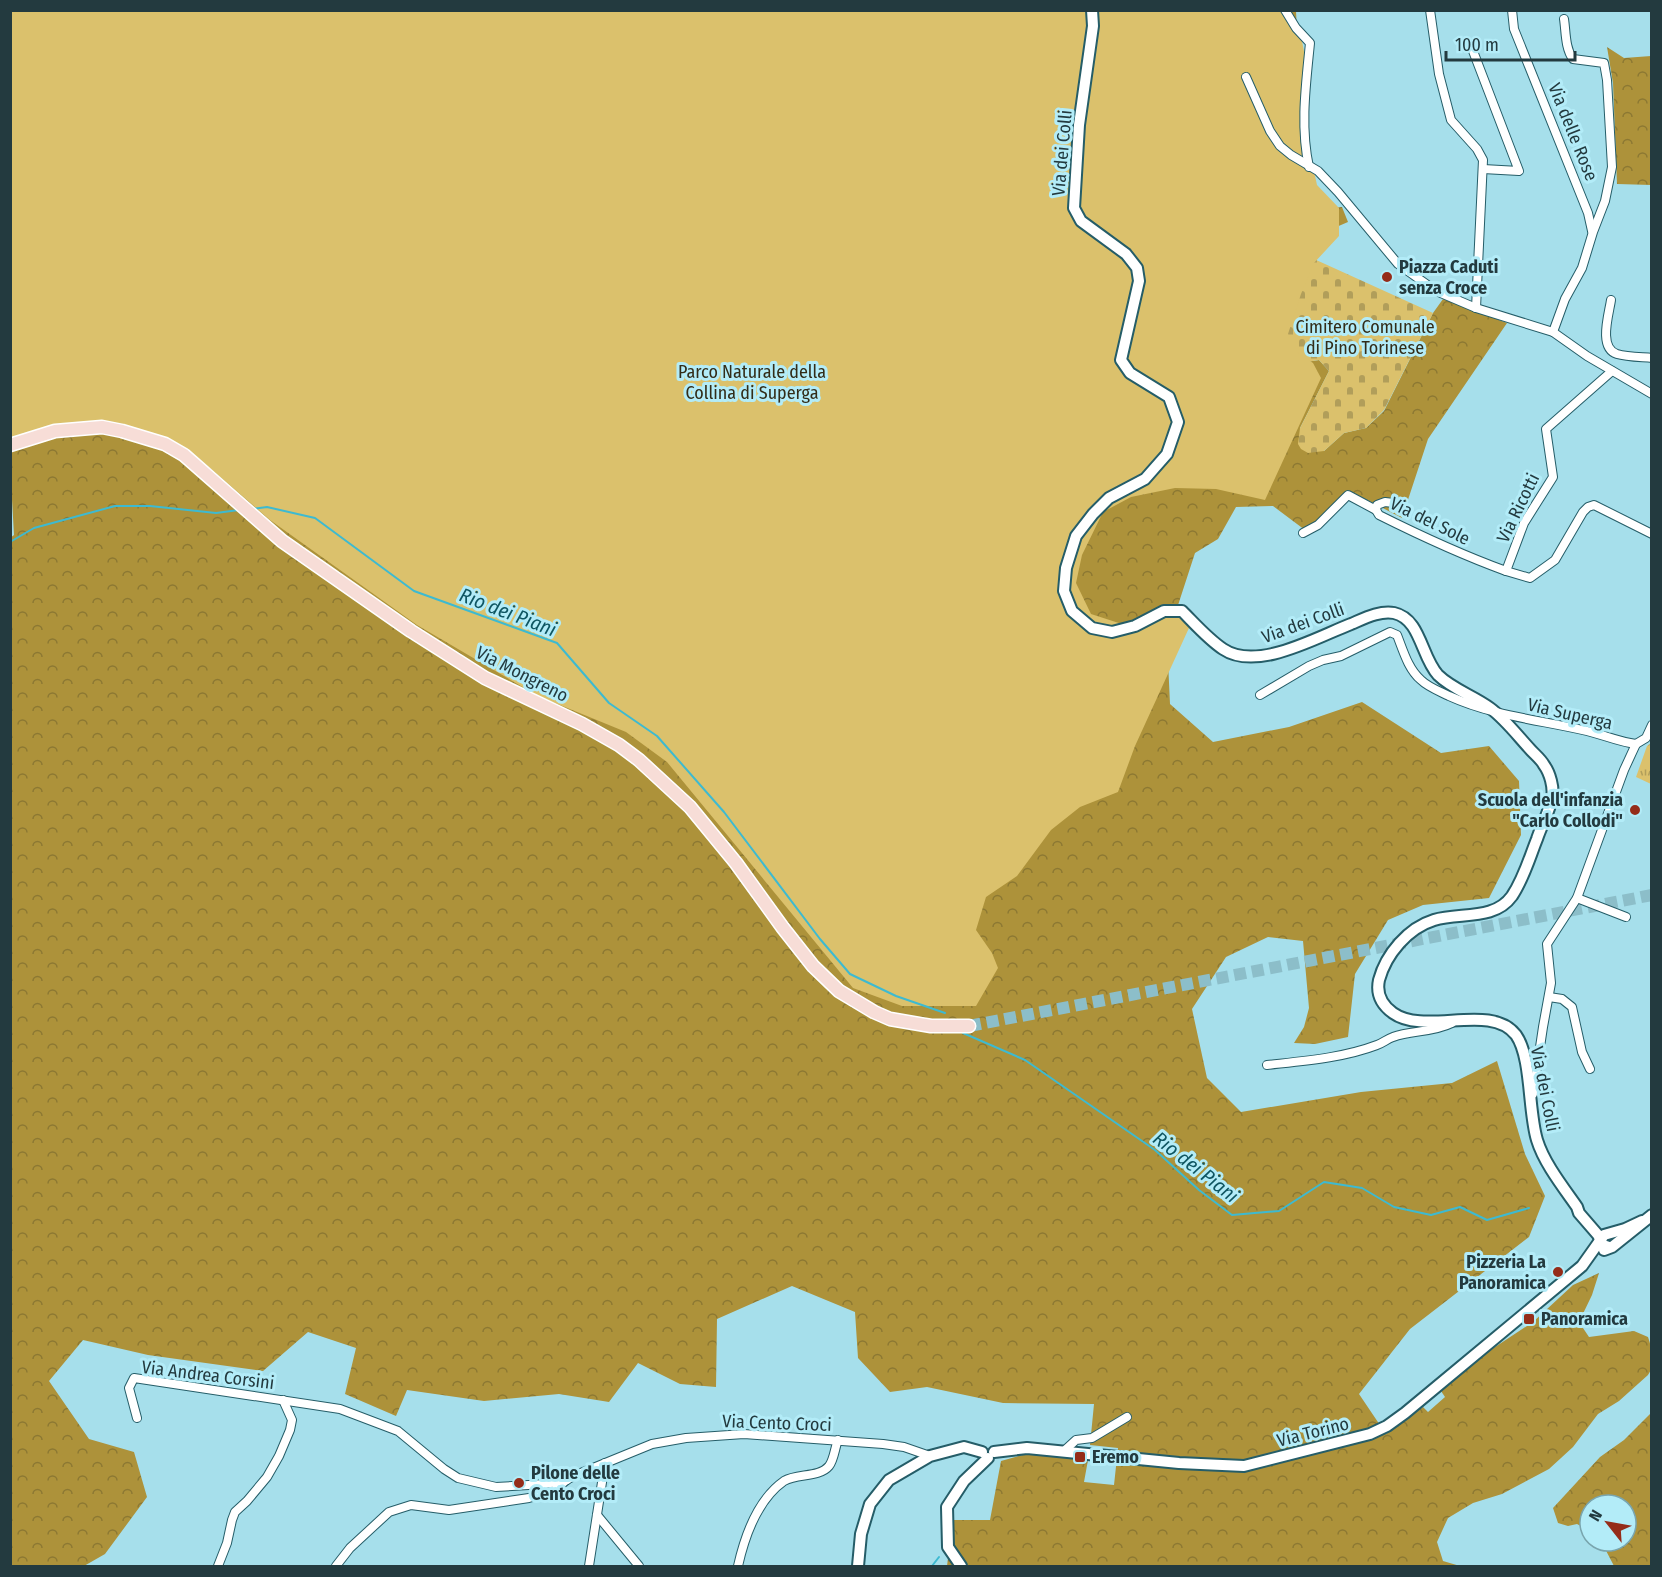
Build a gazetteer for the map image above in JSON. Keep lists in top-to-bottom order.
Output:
{
  "streets": {
    "main road": ["Via Mongreno"],
    "street": [
      "Via delle Rose",
      "Via dei Colli",
      "Via Ricotti",
      "Via del Sole",
      "Via Superga",
      "Via Andrea Corsini",
      "Via Cento Croci",
      "Via Torino"
    ]
  },
  "crossings": [
    ["Via dei Colli", "Via Superga"],
    ["Via dei Colli", "Via Torino"],
    ["Via Ricotti", "Via del Sole"],
    ["Via Andrea Corsini", "Via Cento Croci"],
    ["Via Cento Croci", "Via Torino"]
  ],
  "water": ["Rio dei Piani"],
  "parks": ["Cimitero Comunale di Pino Torinese", "Parco Naturale della Collina di Superga"],
  "places": {
    "other": [
      "Piazza Caduti senza Croce",
      "Scuola dell'infanzia \"Carlo Collodi\"",
      "Pizzeria La Panoramica",
      "Pilone delle Cento Croci"
    ],
    "transit": ["Panoramica", "Eremo"]
  },
  "scale_bar": "100 m",
  "north": "top left"
}
